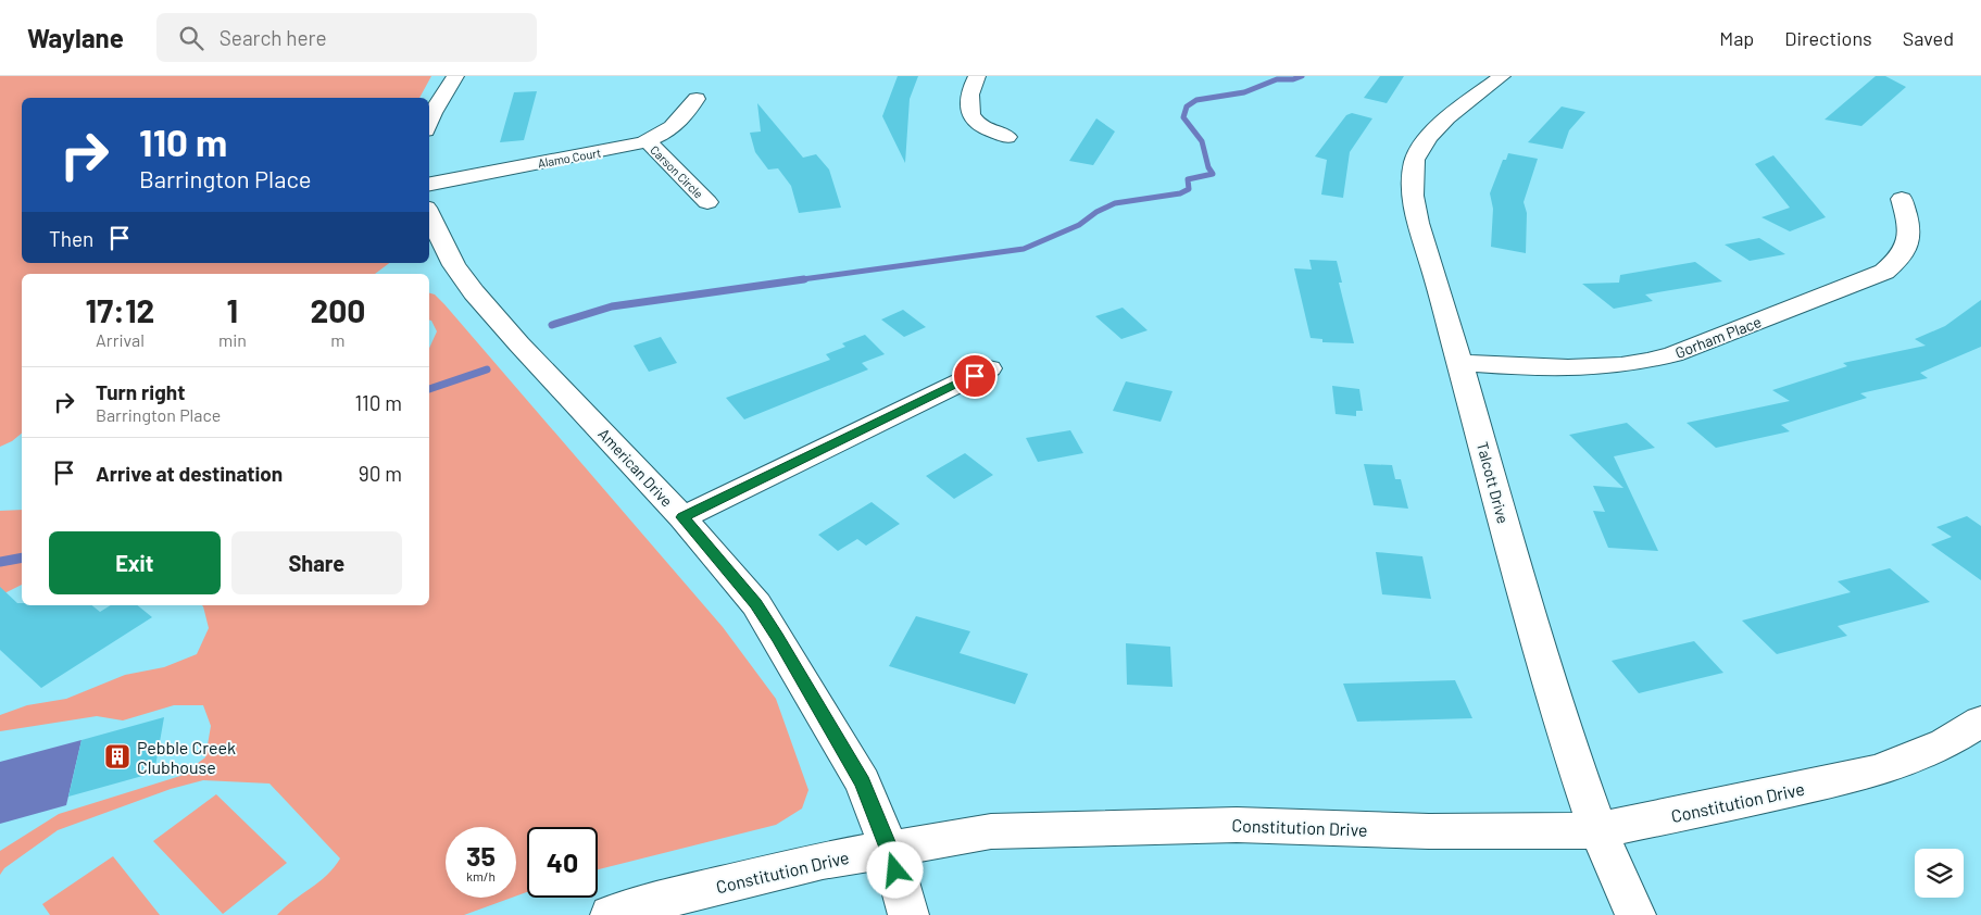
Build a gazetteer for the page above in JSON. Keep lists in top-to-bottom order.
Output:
{
  "streets": {
    "street": [
      "Alamo Court",
      "Carson Circle",
      "Gorham Place",
      "American Drive",
      "Talcott Drive",
      "Constitution Drive"
    ]
  },
  "crossings": [
    ["Alamo Court", "Carson Circle"],
    ["Gorham Place", "Talcott Drive"],
    ["American Drive", "Constitution Drive"],
    ["Talcott Drive", "Constitution Drive"]
  ],
  "places": {
    "building": ["Pebble Creek Clubhouse"]
  },
  "page": {
    "header": "Waylane",
    "search": "Search here",
    "nav": ["Map", "Directions", "Saved"],
    "turn": ["110 m", "Barrington Place"],
    "then": "Then",
    "eta": [
      "17:12",
      "Arrival",
      "1",
      "min",
      "200",
      "m"
    ],
    "list": [
      {
        "name": "Turn right",
        "note": "Barrington Place",
        "value": "110 m"
      },
      {
        "name": "Arrive at destination",
        "value": "90 m"
      }
    ],
    "buttons": ["Exit", "Share"],
    "speed": "35 km/h",
    "limit": "40"
  }
}
